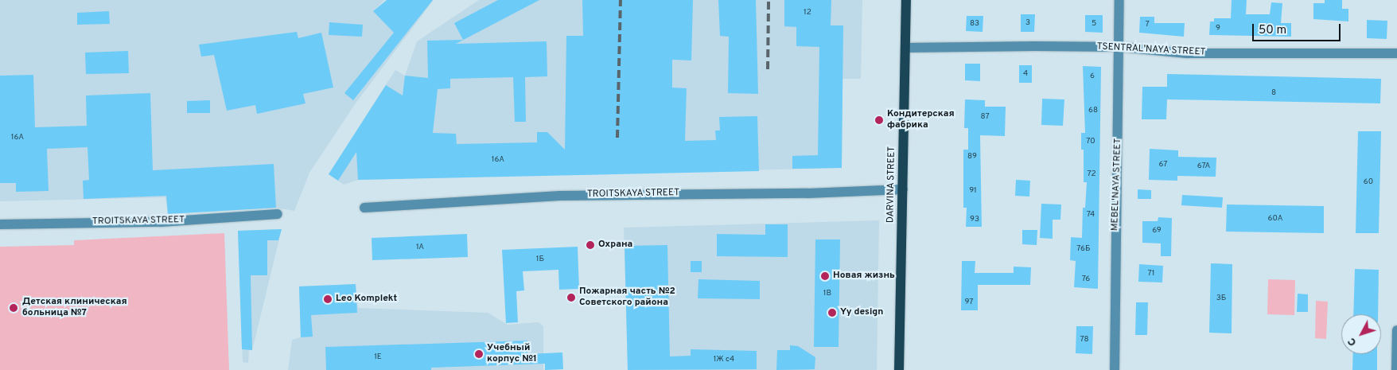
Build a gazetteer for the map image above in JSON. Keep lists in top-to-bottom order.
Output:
{
  "streets": {
    "main road": ["DARVINA STREET"],
    "street": ["TSENTRAL'NAYA STREET", "MEBEL'NAYA STREET", "TROITSKAYA STREET"]
  },
  "crossings": [
    ["TSENTRAL'NAYA STREET", "DARVINA STREET"],
    ["TSENTRAL'NAYA STREET", "MEBEL'NAYA STREET"],
    ["DARVINA STREET", "TROITSKAYA STREET"]
  ],
  "places": [
    "Кондитерская фабрика",
    "Охрана",
    "Новая жизнь",
    "Пожарная часть №2 Советского района",
    "Leo Komplekt",
    "Детская клиническая больница №7",
    "Yy design",
    "Учебный корпус №1"
  ],
  "house_numbers": [
    "12",
    "3",
    "83",
    "5",
    "7",
    "9",
    "4",
    "6",
    "8",
    "68",
    "87",
    "16А",
    "70",
    "89",
    "16А",
    "67",
    "67А",
    "72",
    "60",
    "91",
    "74",
    "60А",
    "93",
    "69",
    "1А",
    "76Б",
    "1Б",
    "71",
    "76",
    "1В",
    "3Б",
    "97",
    "78",
    "1Е",
    "1Ж с4"
  ],
  "scale_bar": "50 m",
  "north": "bottom left"
}
